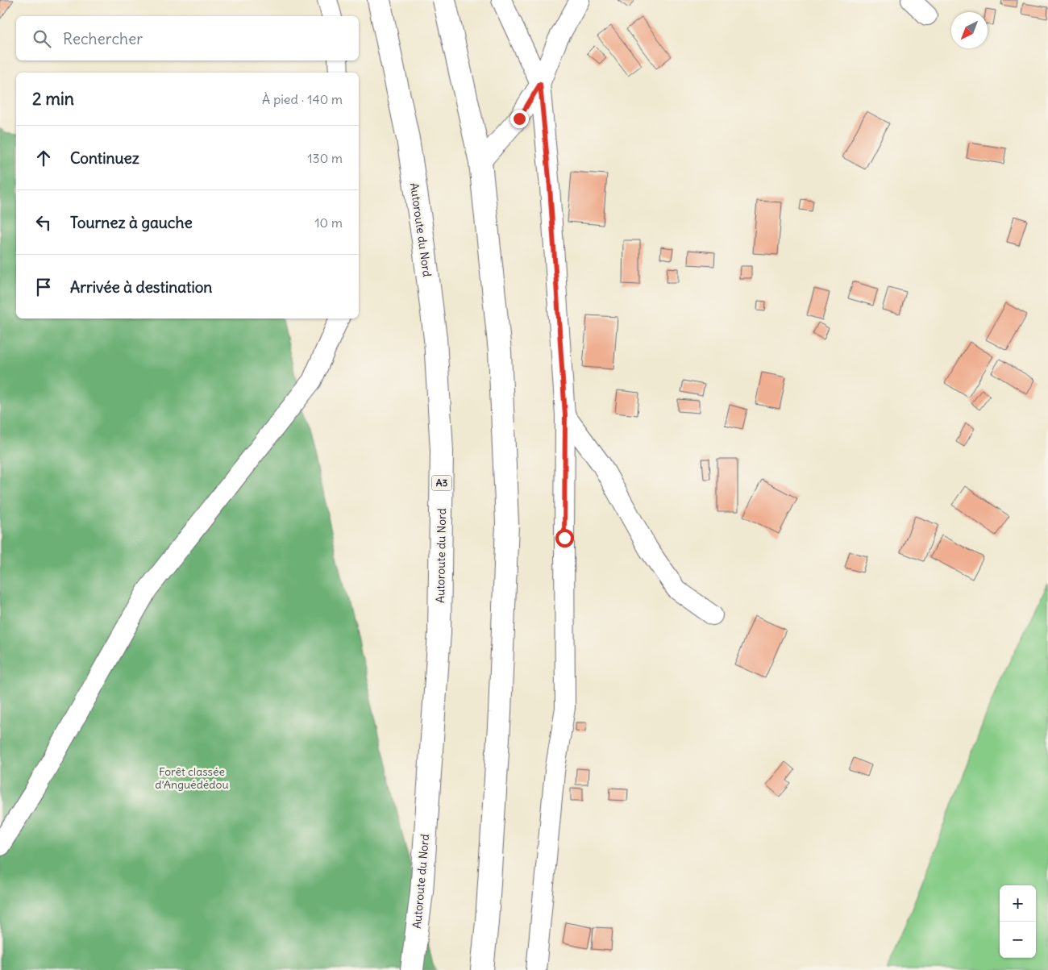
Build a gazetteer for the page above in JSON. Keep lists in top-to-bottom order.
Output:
{
  "streets": {
    "highway": ["Autoroute du Nord", "A3"]
  },
  "parks": ["Forêt classée d’Anguédédou"],
  "north": "bottom left",
  "page": {
    "search": "Rechercher",
    "heading": ["2 min", "À pied · 140 m"],
    "list": [
      ["Continuez", "130 m"],
      ["Tournez à gauche", "10 m"],
      "Arrivée à destination"
    ],
    "map_buttons": ["+", "−"]
  }
}
